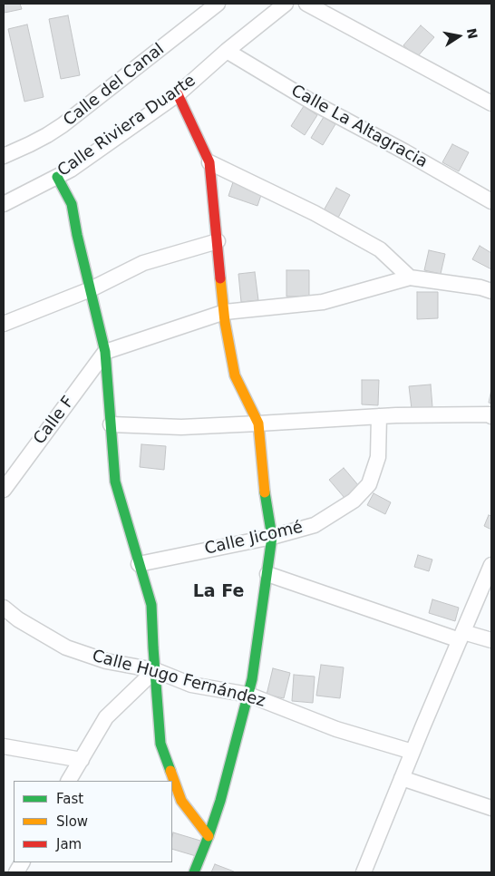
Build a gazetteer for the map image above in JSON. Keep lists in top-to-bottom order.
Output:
{
  "streets": {
    "street": [
      "Calle del Canal",
      "Calle Riviera Duarte",
      "Calle La Altagracia",
      "Calle F",
      "Calle Jicomé",
      "Calle Hugo Fernández"
    ]
  },
  "crossings": [
    ["Calle Riviera Duarte", "Calle La Altagracia"]
  ],
  "districts": ["La Fe"],
  "legend": ["Fast", "Slow", "Jam"],
  "north": "right"
}
